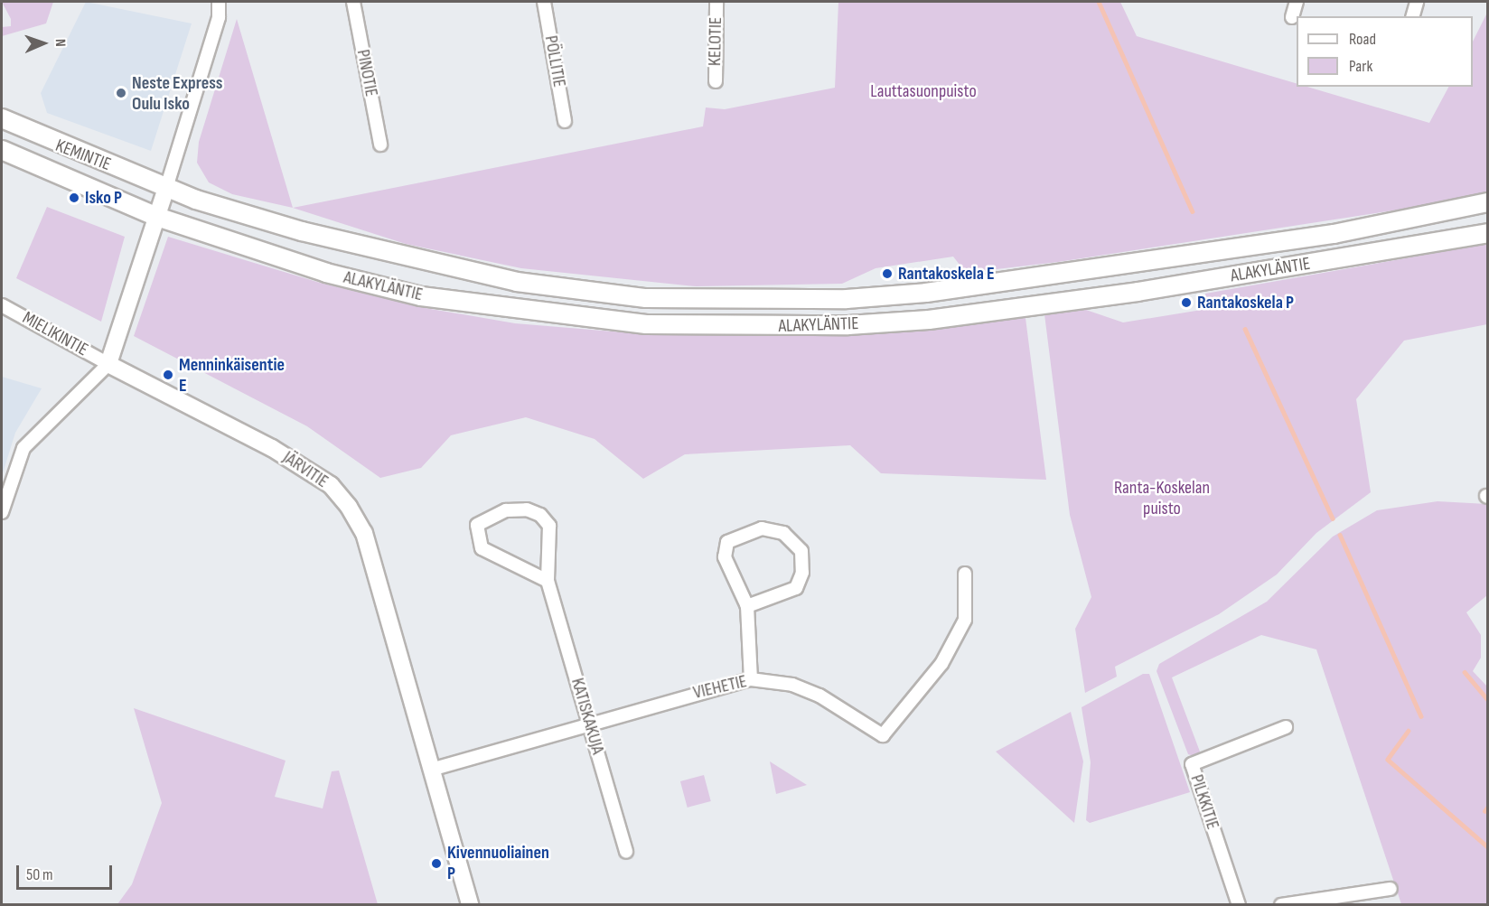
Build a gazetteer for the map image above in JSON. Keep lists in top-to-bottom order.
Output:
{
  "streets": {
    "main road": ["KEMINTIE", "ALAKYLÄNTIE"],
    "street": [
      "KELOTIE",
      "PÖLLITIE",
      "PINOTIE",
      "MIELIKINTIE",
      "JÄRVITIE",
      "VIEHETIE",
      "KATISKAKUJA",
      "PILKKITIE"
    ]
  },
  "crossings": [
    ["KEMINTIE", "ALAKYLÄNTIE"],
    ["MIELIKINTIE", "JÄRVITIE"],
    ["JÄRVITIE", "VIEHETIE"],
    ["VIEHETIE", "KATISKAKUJA"]
  ],
  "parks": ["Lauttasuonpuisto", "Ranta-Koskelan puisto"],
  "places": [
    "Neste Express Oulu Isko",
    "Isko P",
    "Rantakoskela E",
    "Rantakoskela P",
    "Menninkäisentie E",
    "Kivennuoliainen P"
  ],
  "legend": ["Road", "Park"],
  "scale_bar": "50 m",
  "north": "right"
}
